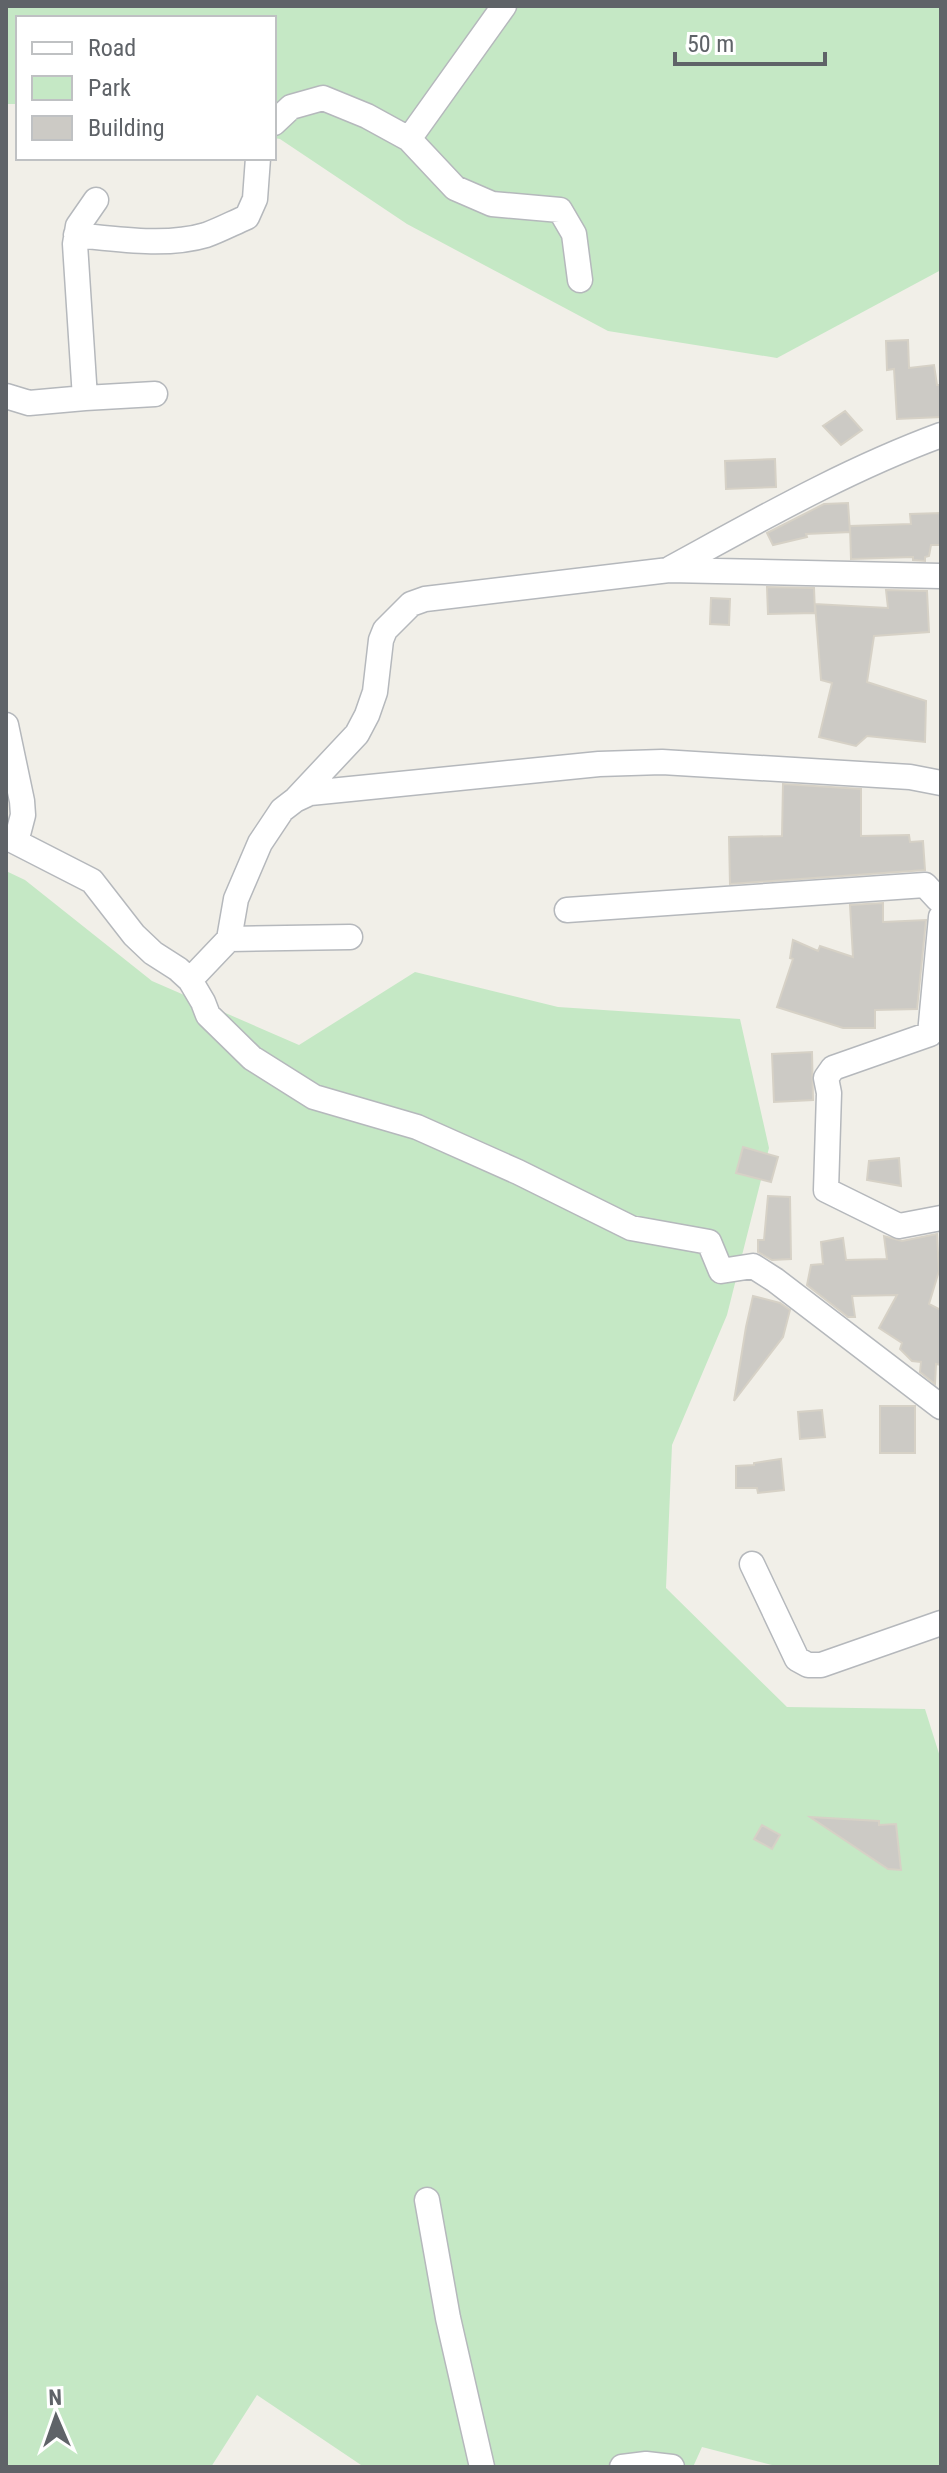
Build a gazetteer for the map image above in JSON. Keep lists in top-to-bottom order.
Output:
{
  "legend": ["Road", "Park", "Building"],
  "scale_bar": "50 m",
  "north": "top"
}
